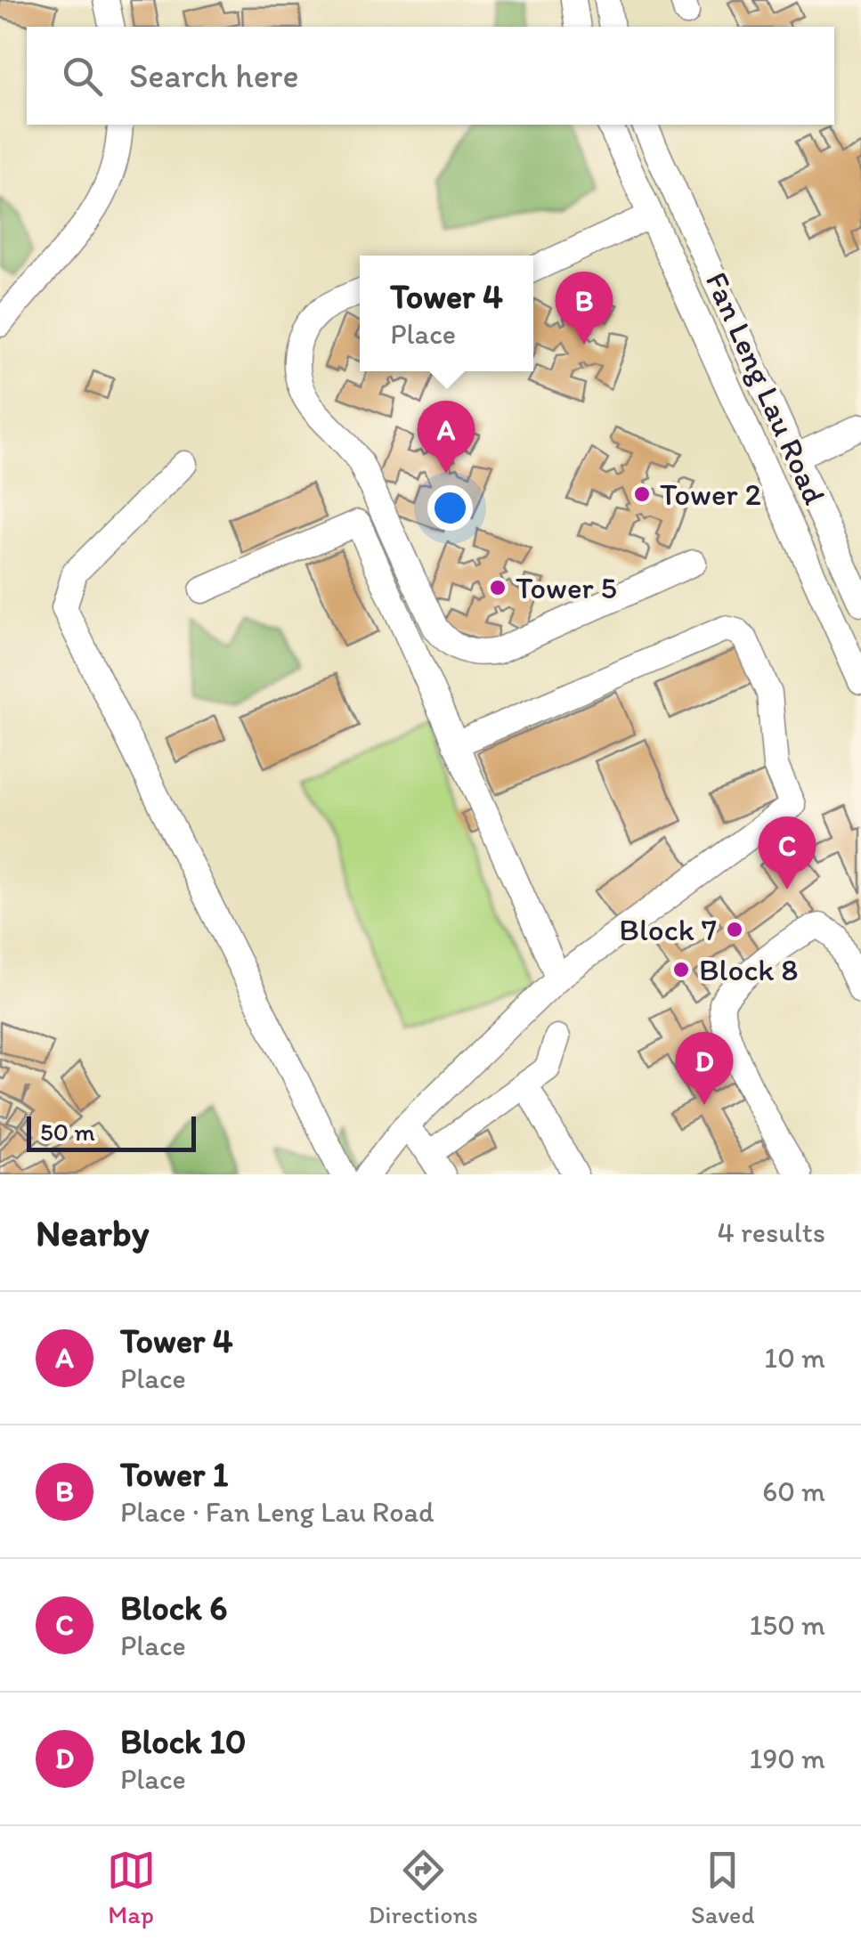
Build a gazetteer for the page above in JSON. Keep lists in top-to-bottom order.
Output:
{
  "streets": {
    "street": ["Fan Leng Lau Road"]
  },
  "places": [
    "Tower 2",
    "Tower 5",
    "Block 7",
    "Block 8"
  ],
  "scale_bar": "50 m",
  "page": {
    "search": "Search here",
    "popup": ["Tower 4", "Place"],
    "pins": [
      "B",
      "A",
      "C",
      "D"
    ],
    "scale": "50 m",
    "heading": ["Nearby", "4 results"],
    "list": [
      {
        "mark": "A",
        "name": "Tower 4",
        "note": "Place",
        "value": "10 m"
      },
      {
        "mark": "B",
        "name": "Tower 1",
        "note": "Place · Fan Leng Lau Road",
        "value": "60 m"
      },
      {
        "mark": "C",
        "name": "Block 6",
        "note": "Place",
        "value": "150 m"
      },
      {
        "mark": "D",
        "name": "Block 10",
        "note": "Place",
        "value": "190 m"
      }
    ],
    "nav": ["Map", "Directions", "Saved"]
  }
}
